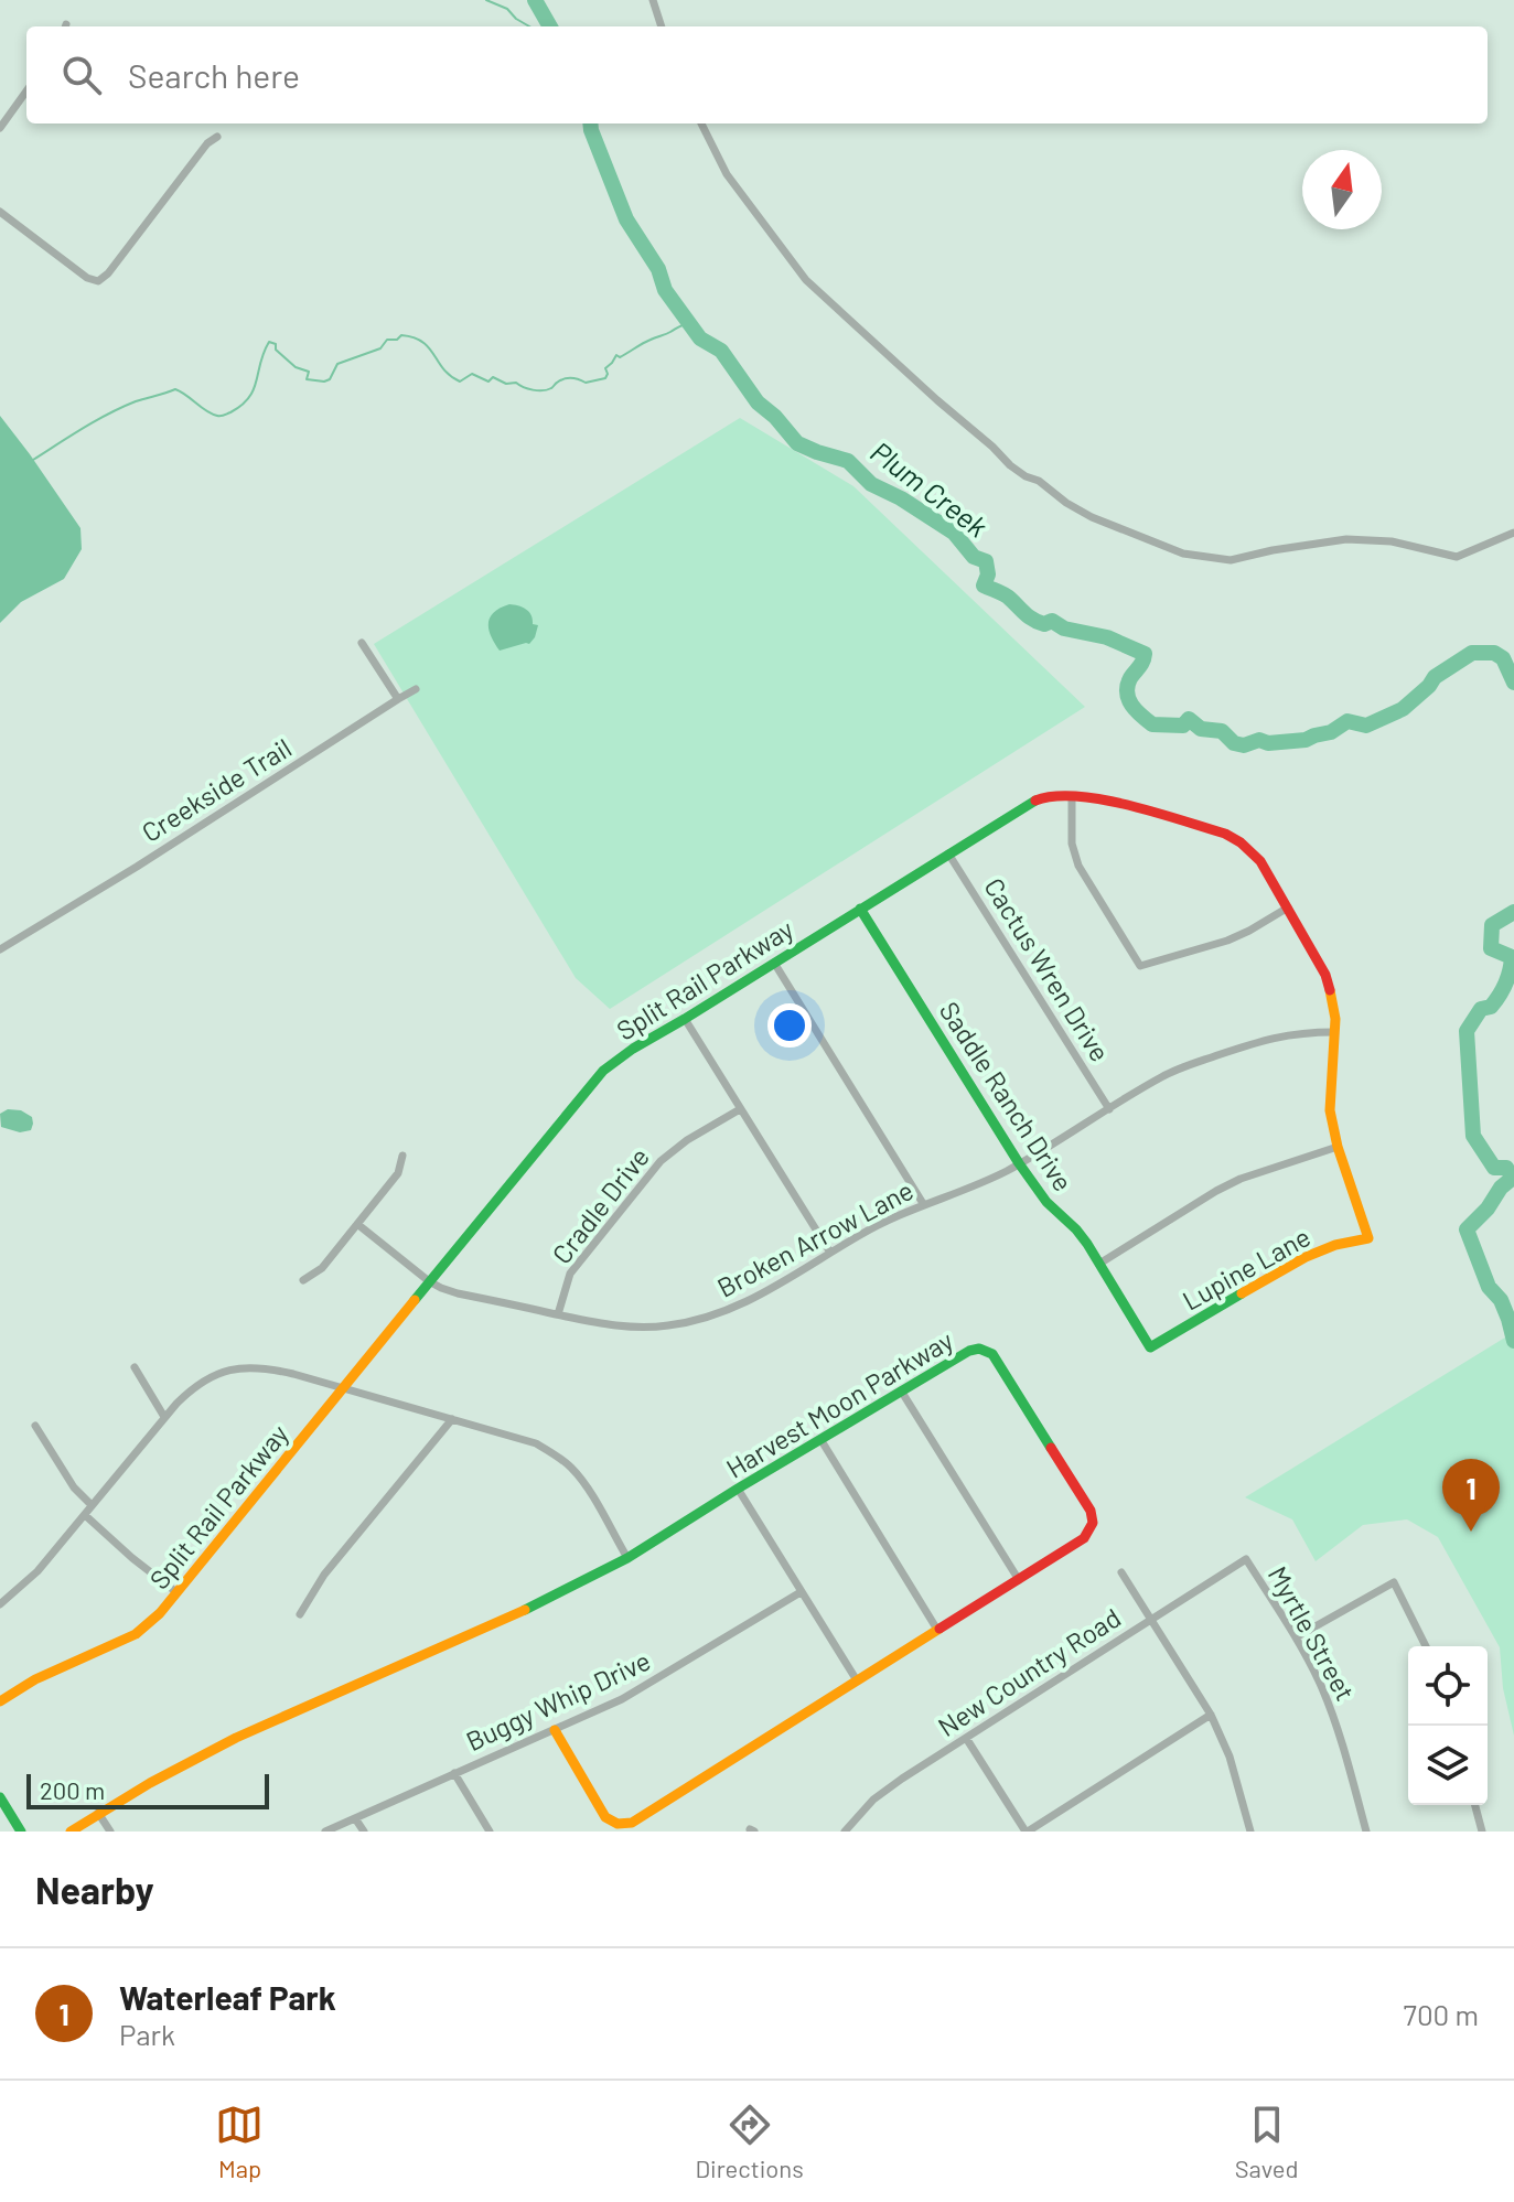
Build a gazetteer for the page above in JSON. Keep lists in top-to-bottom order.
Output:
{
  "streets": {
    "street": [
      "Creekside Trail",
      "Cactus Wren Drive",
      "Split Rail Parkway",
      "Saddle Ranch Drive",
      "Cradle Drive",
      "Broken Arrow Lane",
      "Lupine Lane",
      "Harvest Moon Parkway",
      "Myrtle Street",
      "New Country Road",
      "Buggy Whip Drive"
    ]
  },
  "crossings": [
    ["Cactus Wren Drive", "Split Rail Parkway"],
    ["Cactus Wren Drive", "Broken Arrow Lane"],
    ["Split Rail Parkway", "Saddle Ranch Drive"],
    ["Split Rail Parkway", "Broken Arrow Lane"],
    ["Split Rail Parkway", "Lupine Lane"],
    ["Saddle Ranch Drive", "Broken Arrow Lane"],
    ["Saddle Ranch Drive", "Lupine Lane"],
    ["Cradle Drive", "Broken Arrow Lane"],
    ["Harvest Moon Parkway", "Buggy Whip Drive"],
    ["Myrtle Street", "New Country Road"]
  ],
  "water": ["Plum Creek"],
  "scale_bar": "200 m",
  "north": "top",
  "page": {
    "search": "Search here",
    "pins": "1",
    "scale": "200 m",
    "heading": "Nearby",
    "list": [
      {
        "mark": "1",
        "name": "Waterleaf Park",
        "note": "Park",
        "value": "700 m"
      }
    ],
    "nav": ["Map", "Directions", "Saved"]
  }
}
